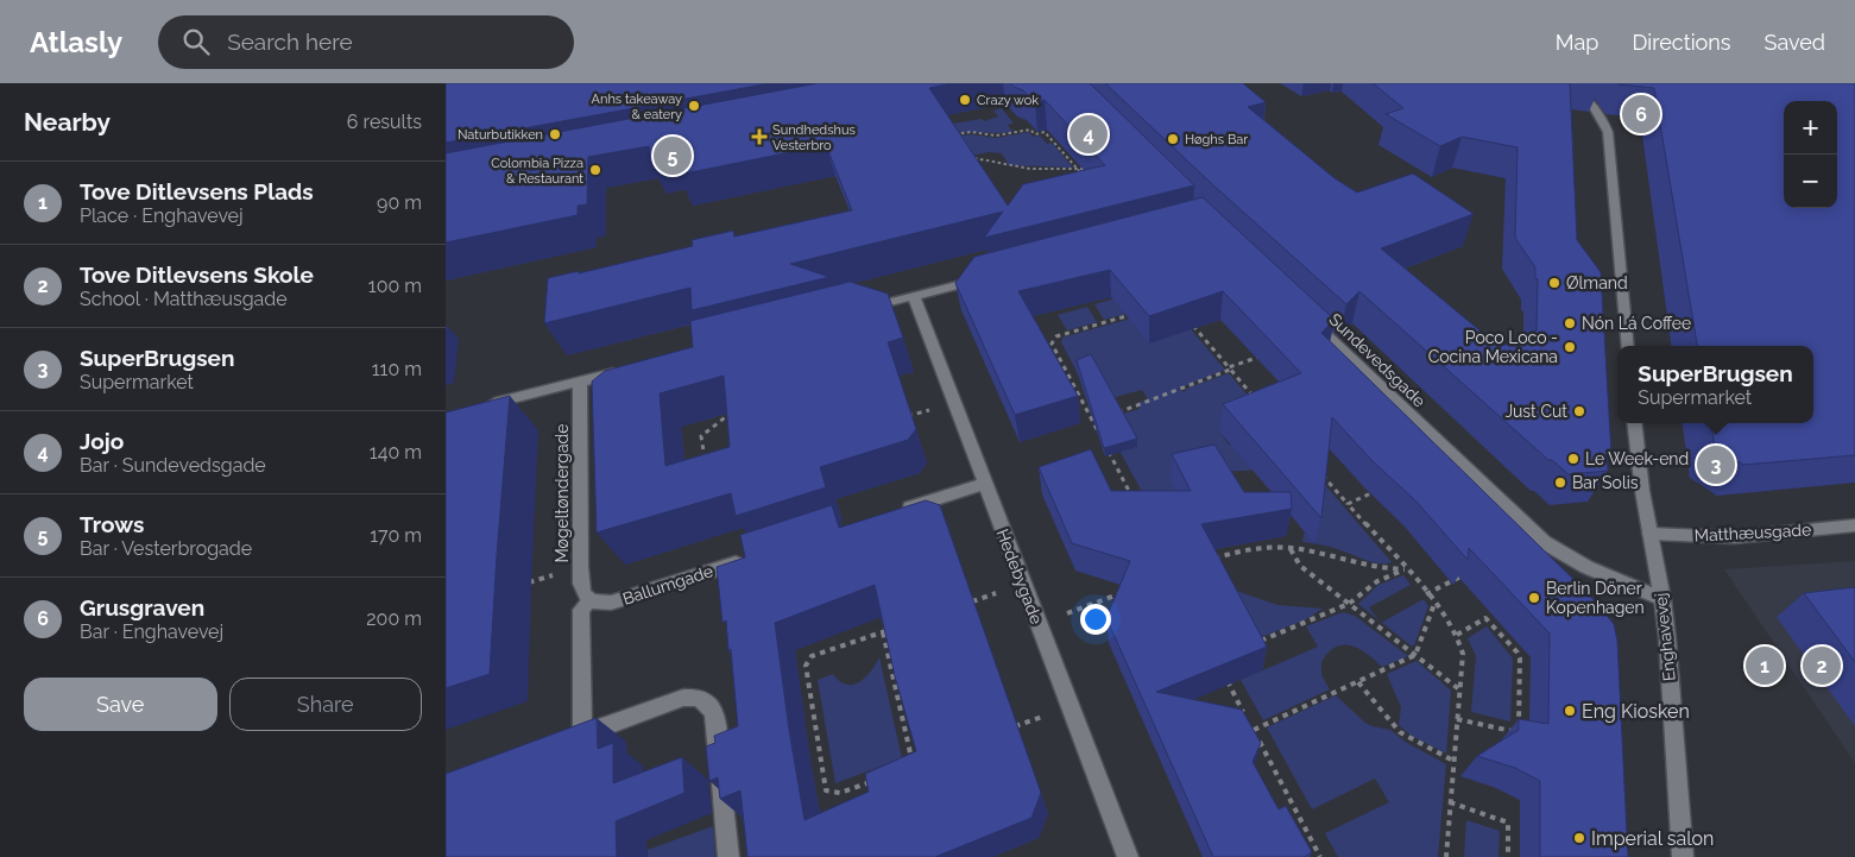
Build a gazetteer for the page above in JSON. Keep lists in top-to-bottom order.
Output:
{
  "streets": {
    "street": [
      "Sundevedsgade",
      "Møgeltøndergade",
      "Matthæusgade",
      "Hedebygade",
      "Ballumgade",
      "Enghavevej"
    ]
  },
  "crossings": [
    ["Sundevedsgade", "Enghavevej"],
    ["Møgeltøndergade", "Ballumgade"],
    ["Matthæusgade", "Enghavevej"]
  ],
  "places": {
    "other": [
      "Crazy wok",
      "Anhs takeaway & eatery",
      "Naturbutikken",
      "Høghs Bar",
      "Colombia Pizza & Restaurant",
      "Ølmand",
      "Nón Lá Coffee",
      "Poco Loco - Cocina Mexicana",
      "Just Cut",
      "Le Week-end",
      "Bar Solis",
      "Berlin Döner Kopenhagen",
      "Eng Kiosken",
      "Imperial salon"
    ],
    "health": ["Sundhedshus Vesterbro"]
  },
  "page": {
    "header": "Atlasly",
    "search": "Search here",
    "nav": ["Map", "Directions", "Saved"],
    "heading": ["Nearby", "6 results"],
    "pins": [
      "6",
      "4",
      "5",
      "3",
      "1",
      "2"
    ],
    "map_buttons": ["+", "−"],
    "list": [
      {
        "mark": "1",
        "name": "Tove Ditlevsens Plads",
        "note": "Place · Enghavevej",
        "value": "90 m"
      },
      {
        "mark": "2",
        "name": "Tove Ditlevsens Skole",
        "note": "School · Matthæusgade",
        "value": "100 m"
      },
      {
        "mark": "3",
        "name": "SuperBrugsen",
        "note": "Supermarket",
        "value": "110 m"
      },
      {
        "mark": "4",
        "name": "Jojo",
        "note": "Bar · Sundevedsgade",
        "value": "140 m"
      },
      {
        "mark": "5",
        "name": "Trows",
        "note": "Bar · Vesterbrogade",
        "value": "170 m"
      },
      {
        "mark": "6",
        "name": "Grusgraven",
        "note": "Bar · Enghavevej",
        "value": "200 m"
      }
    ],
    "popup": ["SuperBrugsen", "Supermarket"],
    "buttons": ["Save", "Share"]
  }
}
